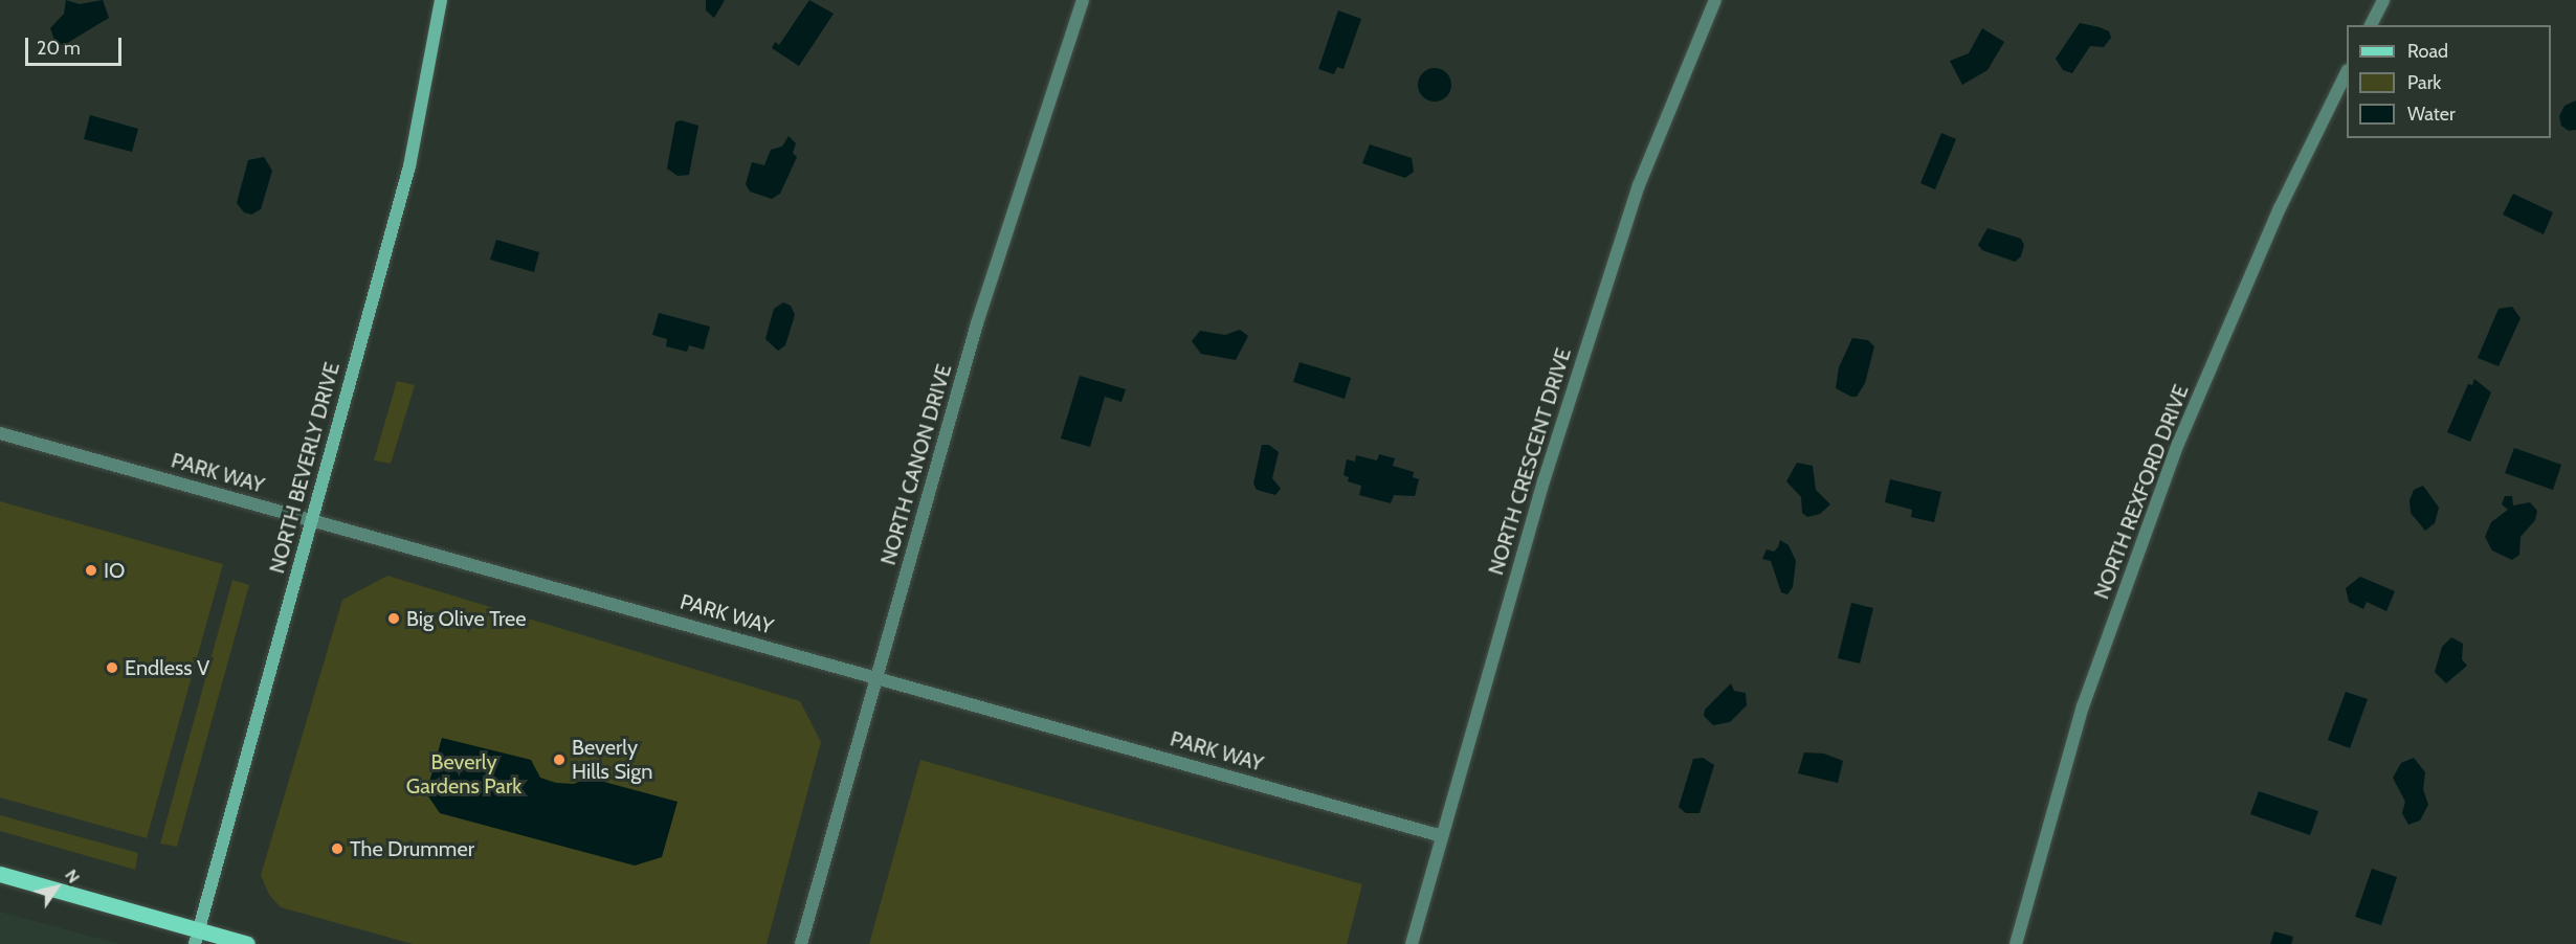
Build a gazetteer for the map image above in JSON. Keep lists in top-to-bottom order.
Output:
{
  "streets": {
    "street": [
      "NORTH CRESCENT DRIVE",
      "NORTH CANON DRIVE",
      "NORTH BEVERLY DRIVE",
      "PARK WAY",
      "NORTH REXFORD DRIVE"
    ]
  },
  "crossings": [
    ["NORTH CRESCENT DRIVE", "PARK WAY"],
    ["NORTH CANON DRIVE", "PARK WAY"],
    ["NORTH BEVERLY DRIVE", "PARK WAY"]
  ],
  "parks": ["Beverly Gardens Park"],
  "places": [
    "IO",
    "Big Olive Tree",
    "Endless V",
    "Beverly Hills Sign",
    "The Drummer"
  ],
  "legend": ["Road", "Park", "Water"],
  "scale_bar": "20 m",
  "north": "top right"
}
